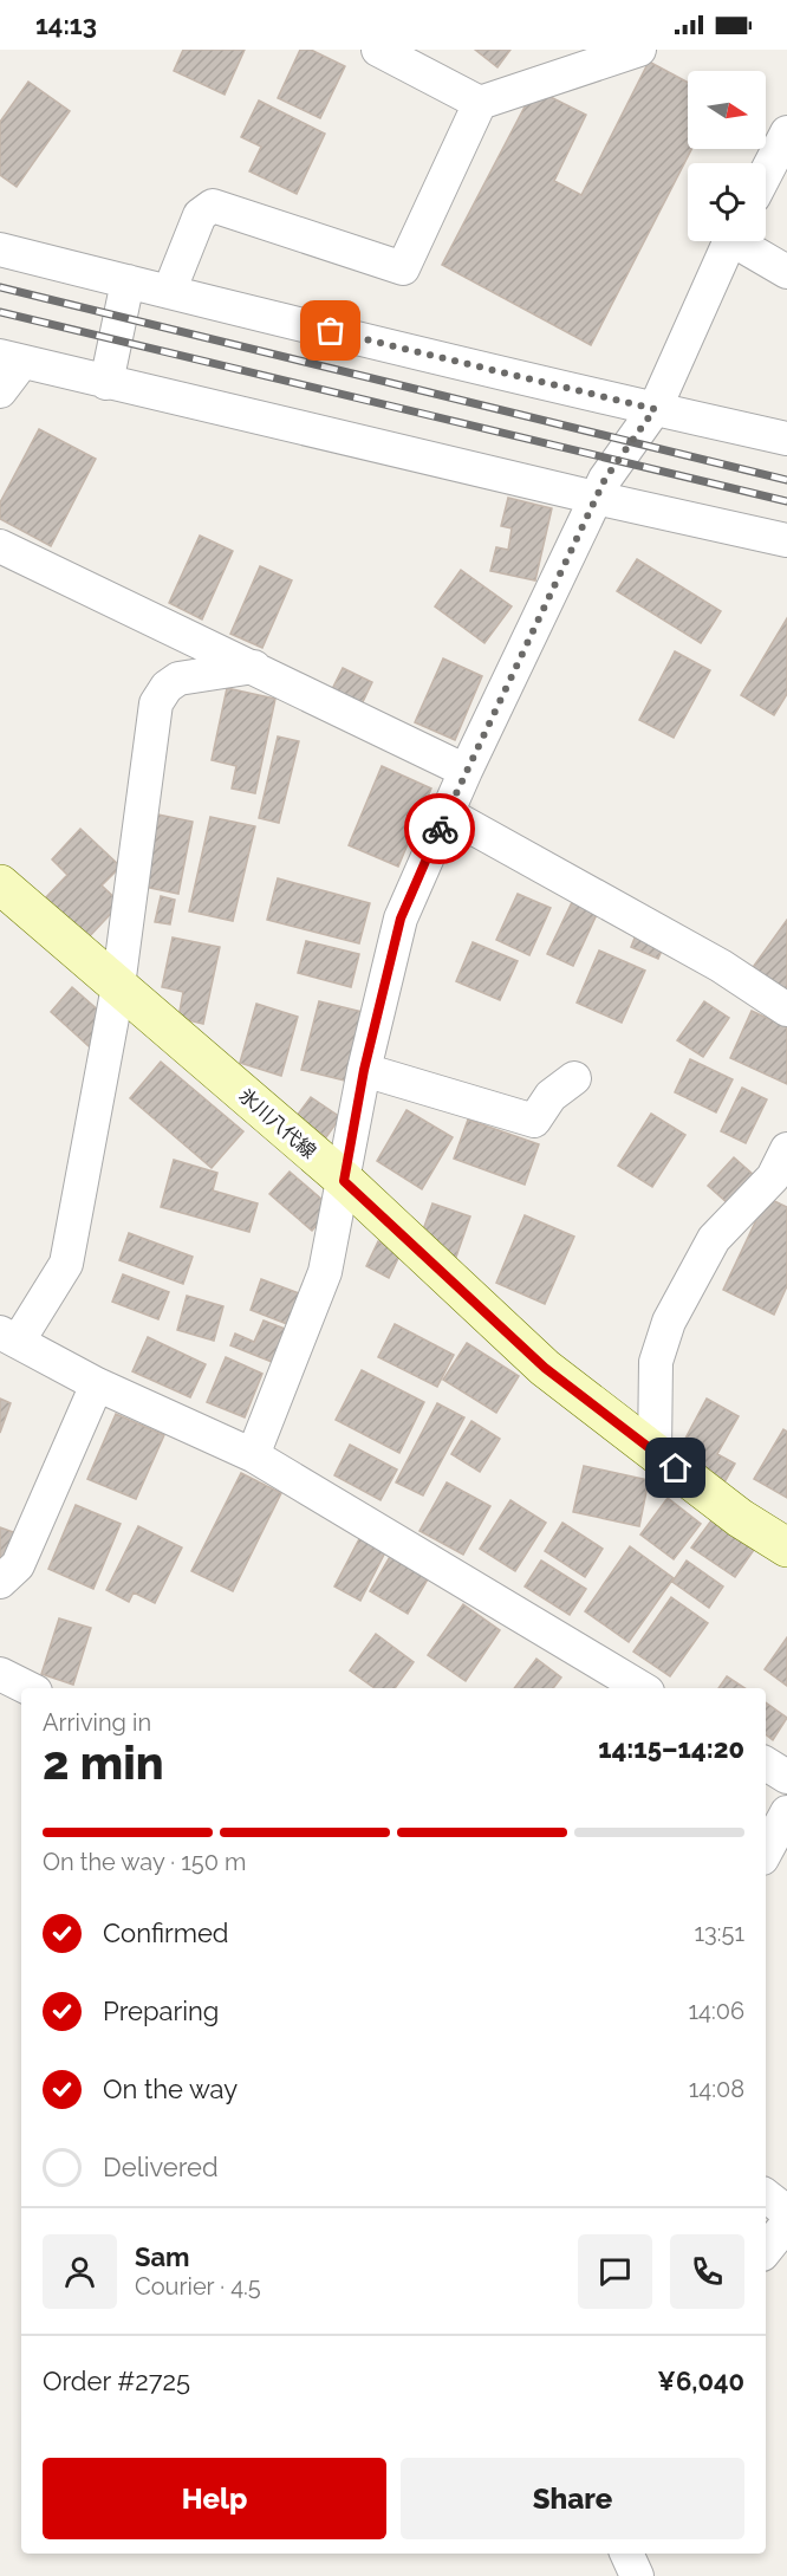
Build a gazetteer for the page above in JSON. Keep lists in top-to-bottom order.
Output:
{
  "streets": {
    "main road": ["氷川八代線"]
  },
  "north": "right",
  "page": {
    "status": "14:13",
    "heading": ["2 min", "Arriving in", "14:15–14:20"],
    "panel": [
      "Sam",
      "Courier · 4.5",
      "Order #2725",
      "¥6,040"
    ],
    "bar": "On the way · 150 m",
    "list": [
      ["Confirmed", "13:51"],
      ["Preparing", "14:06"],
      ["On the way", "14:08"],
      "Delivered"
    ],
    "buttons": ["Help", "Share"]
  }
}
